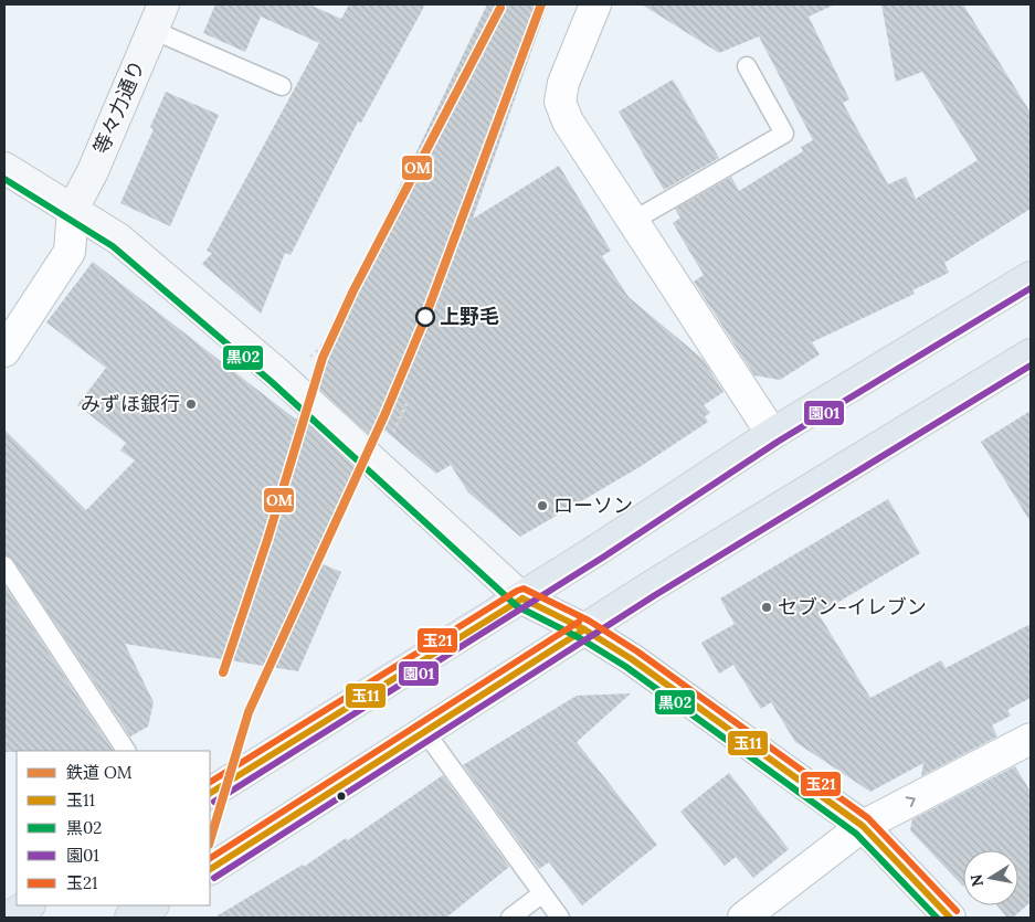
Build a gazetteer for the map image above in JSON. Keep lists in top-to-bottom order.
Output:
{
  "streets": {
    "street": ["等々力通り"]
  },
  "places": [
    "上野毛",
    "みずほ銀行",
    "ローソン",
    "セブン-イレブン"
  ],
  "lines": [
    "rail line OM",
    "transit line 黒02",
    "transit line 園01",
    "transit line 玉21",
    "transit line 玉11"
  ],
  "legend": [
    "鉄道 OM",
    "玉11",
    "黒02",
    "園01",
    "玉21"
  ],
  "north": "left"
}
